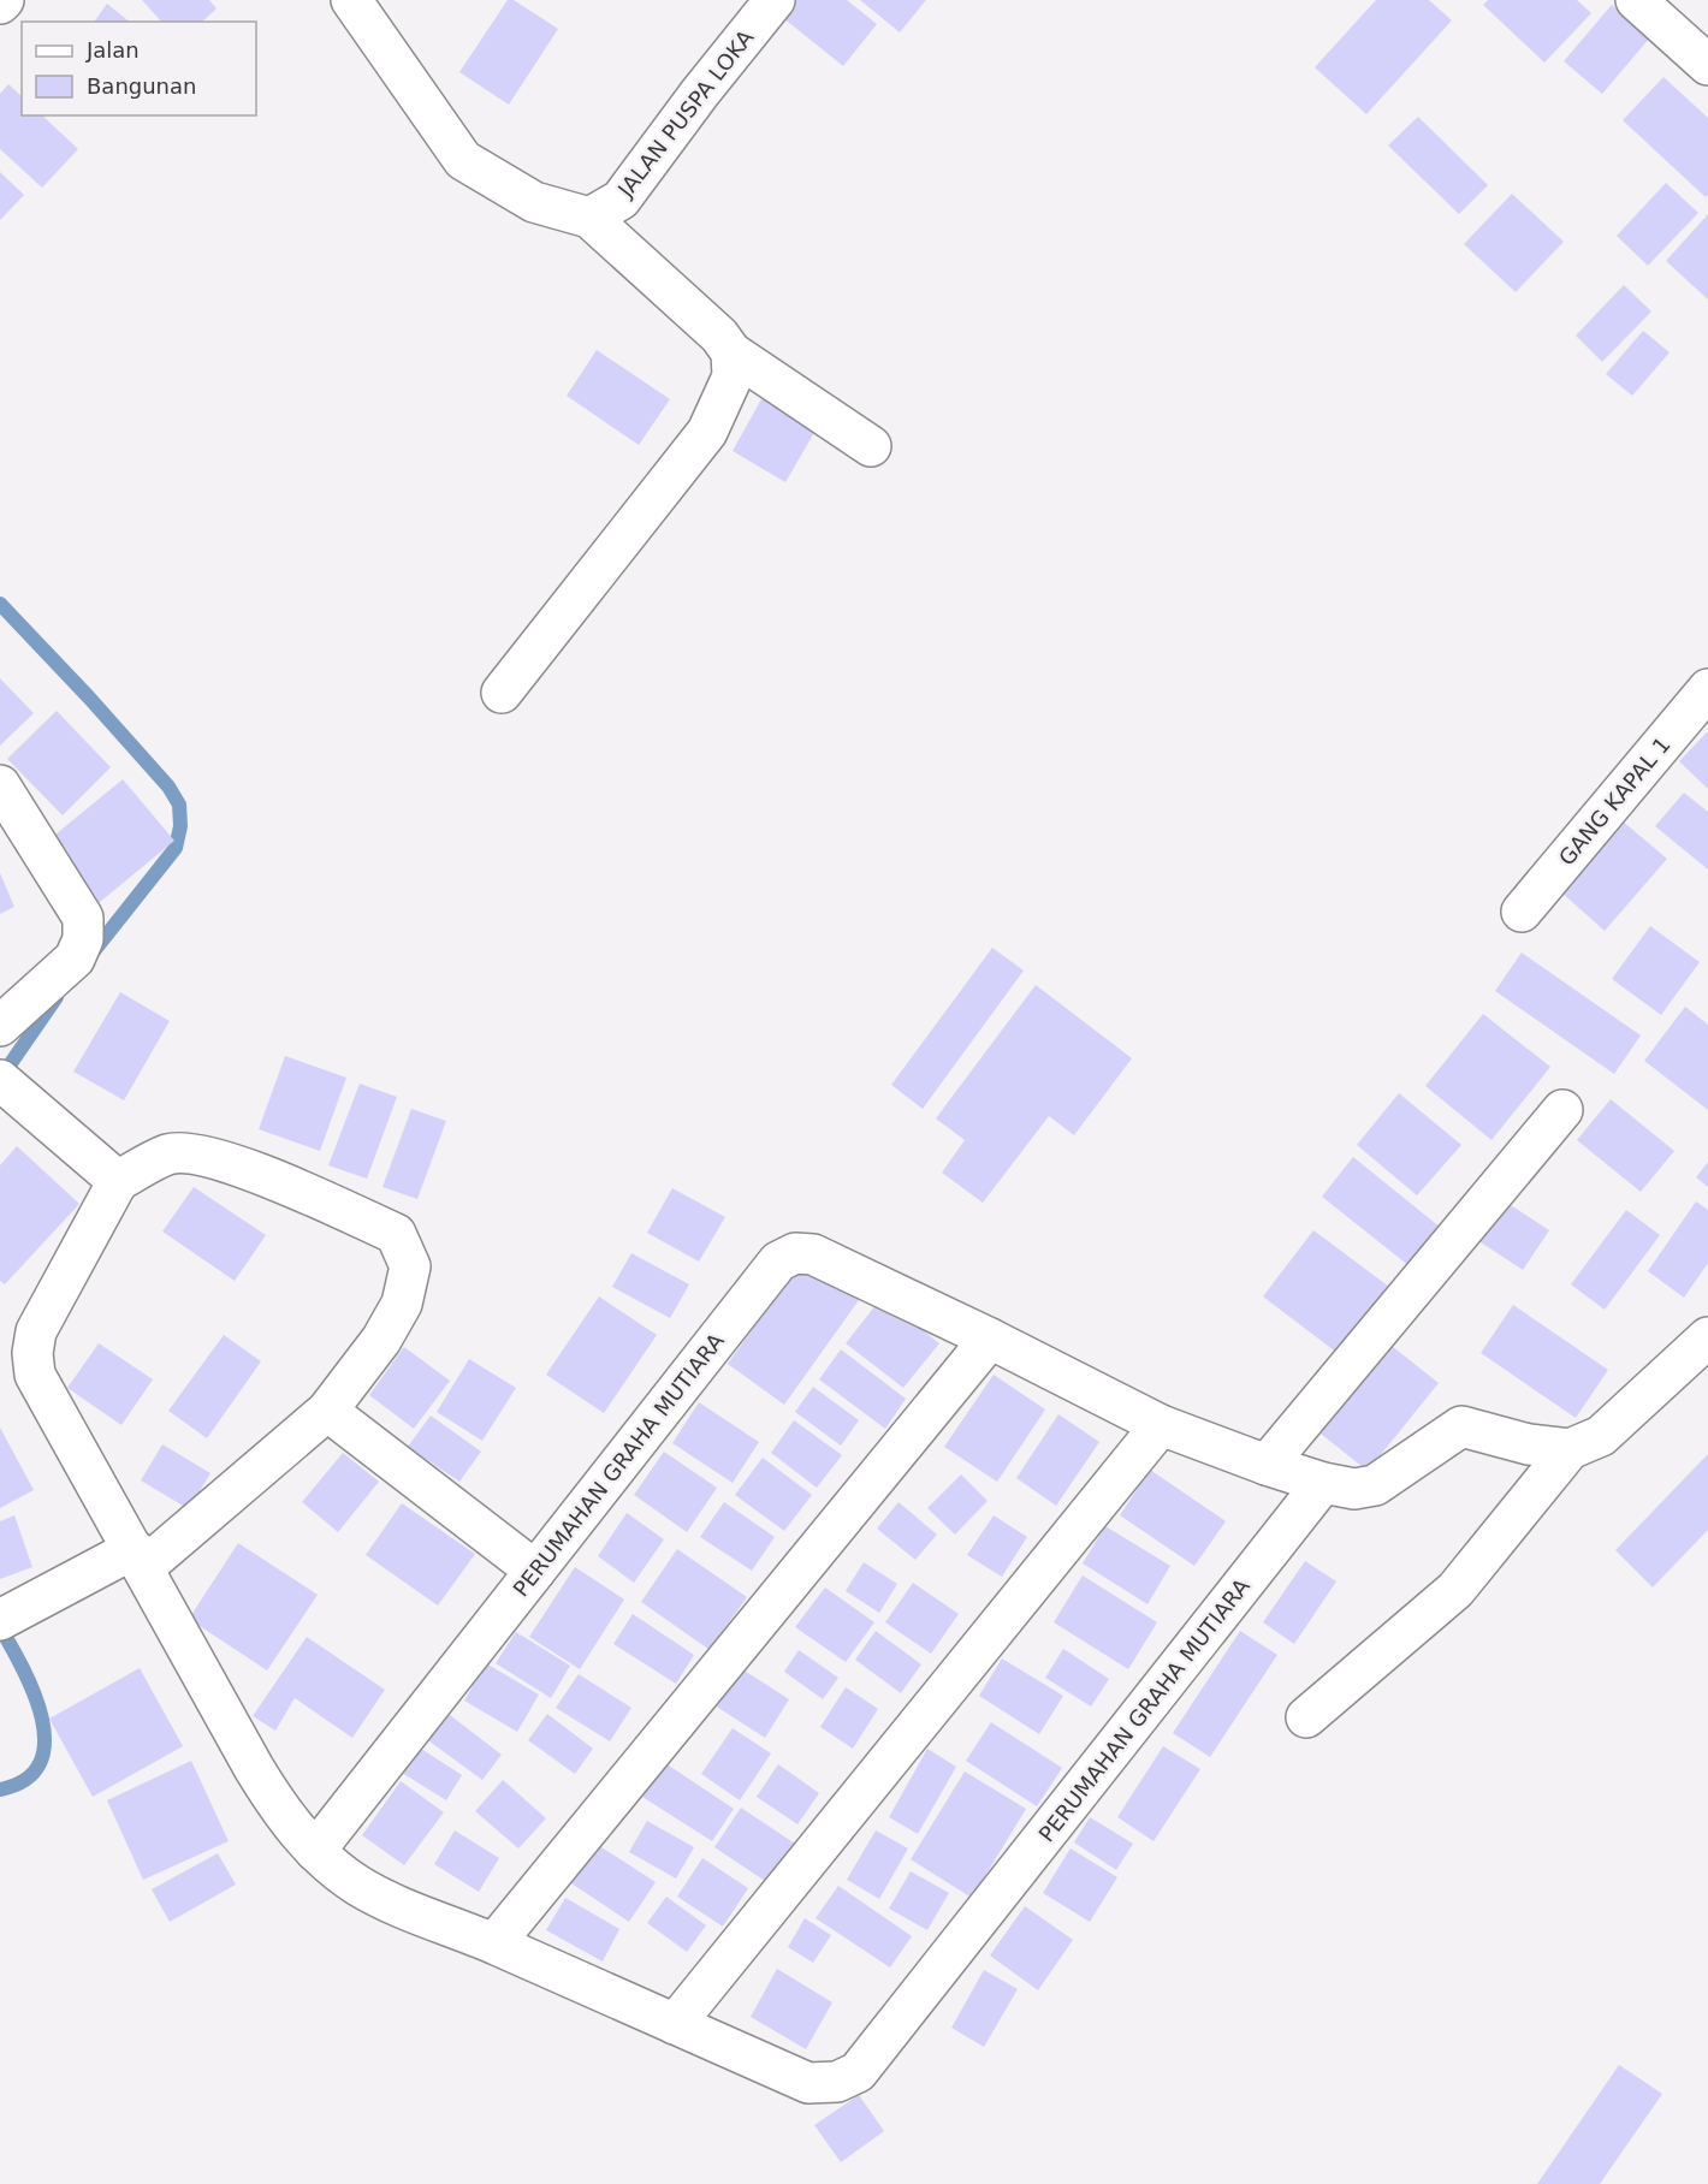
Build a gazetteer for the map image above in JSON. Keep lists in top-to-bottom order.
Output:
{
  "streets": {
    "street": ["JALAN PUSPA LOKA", "GANG KAPAL 1", "PERUMAHAN GRAHA MUTIARA"]
  },
  "legend": ["Jalan", "Bangunan"]
}
